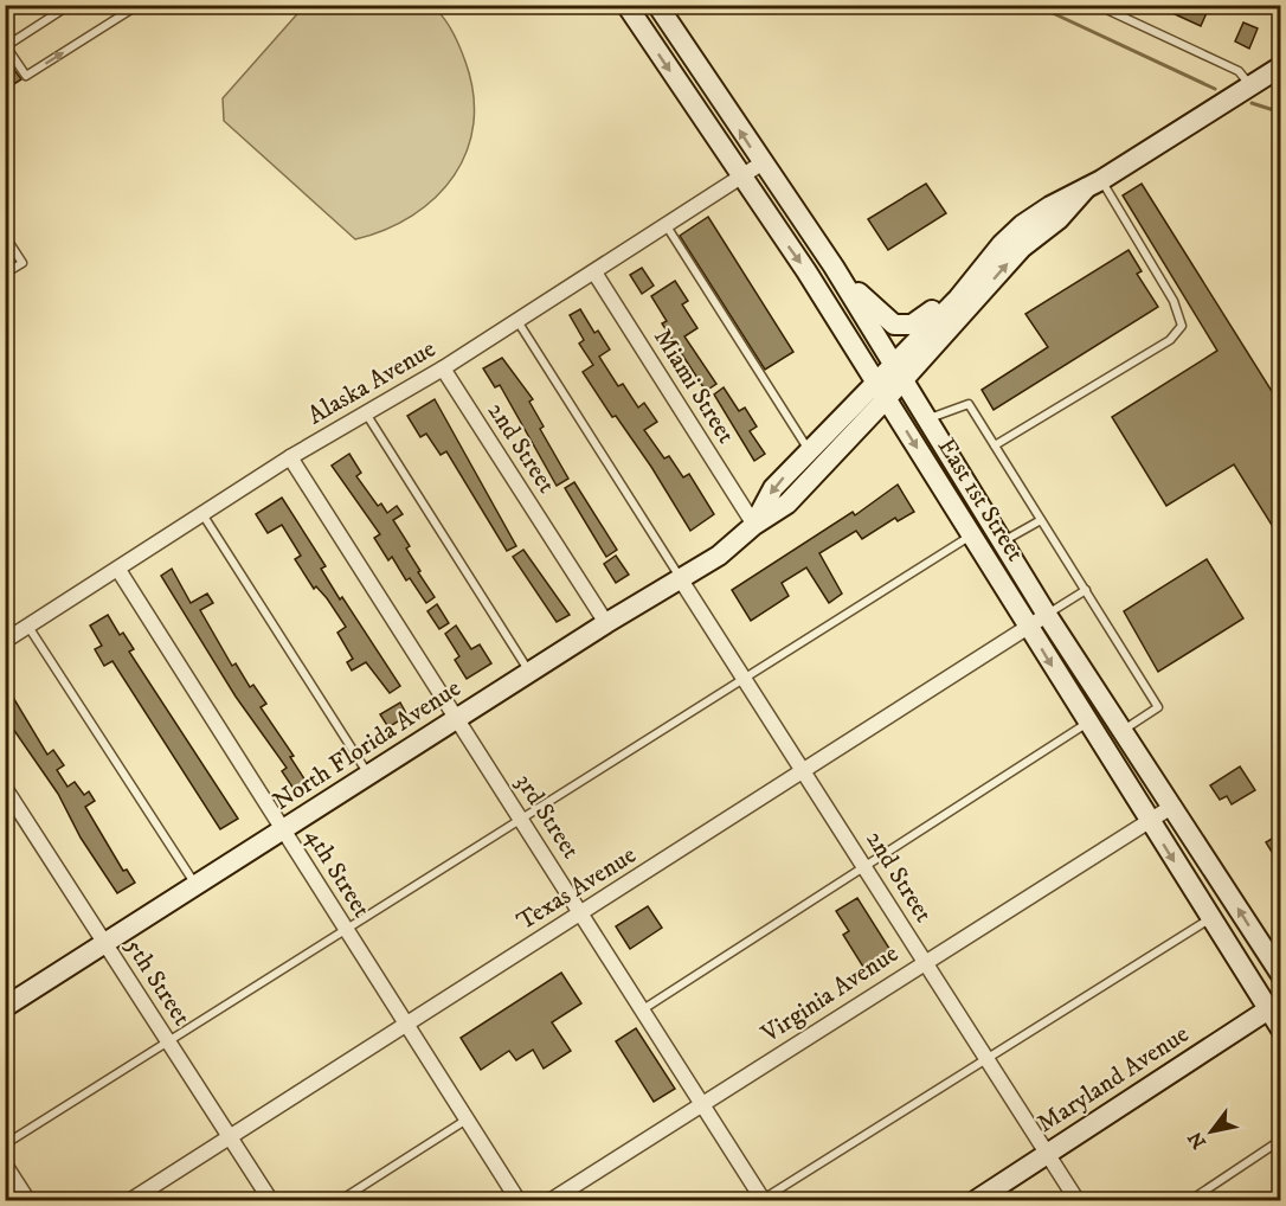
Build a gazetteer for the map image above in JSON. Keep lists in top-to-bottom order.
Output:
{
  "streets": {
    "main road": ["East 1st Street", "North Florida Avenue", "Maryland Avenue"],
    "street": [
      "Alaska Avenue",
      "Miami Street",
      "2nd Street",
      "3rd Street",
      "4th Street",
      "Texas Avenue",
      "5th Street",
      "Virginia Avenue"
    ]
  },
  "crossings": [
    ["Alaska Avenue", "Miami Street"],
    ["Alaska Avenue", "2nd Street"],
    ["Alaska Avenue", "East 1st Street"],
    ["Alaska Avenue", "3rd Street"],
    ["Alaska Avenue", "4th Street"],
    ["Miami Street", "North Florida Avenue"],
    ["2nd Street", "North Florida Avenue"],
    ["2nd Street", "Texas Avenue"],
    ["2nd Street", "Virginia Avenue"],
    ["2nd Street", "Maryland Avenue"],
    ["East 1st Street", "North Florida Avenue"],
    ["East 1st Street", "Texas Avenue"],
    ["East 1st Street", "Virginia Avenue"],
    ["East 1st Street", "Maryland Avenue"],
    ["North Florida Avenue", "3rd Street"],
    ["North Florida Avenue", "4th Street"],
    ["North Florida Avenue", "5th Street"],
    ["3rd Street", "Texas Avenue"],
    ["3rd Street", "Virginia Avenue"],
    ["4th Street", "Texas Avenue"],
    ["Texas Avenue", "5th Street"]
  ],
  "north": "bottom left"
}
